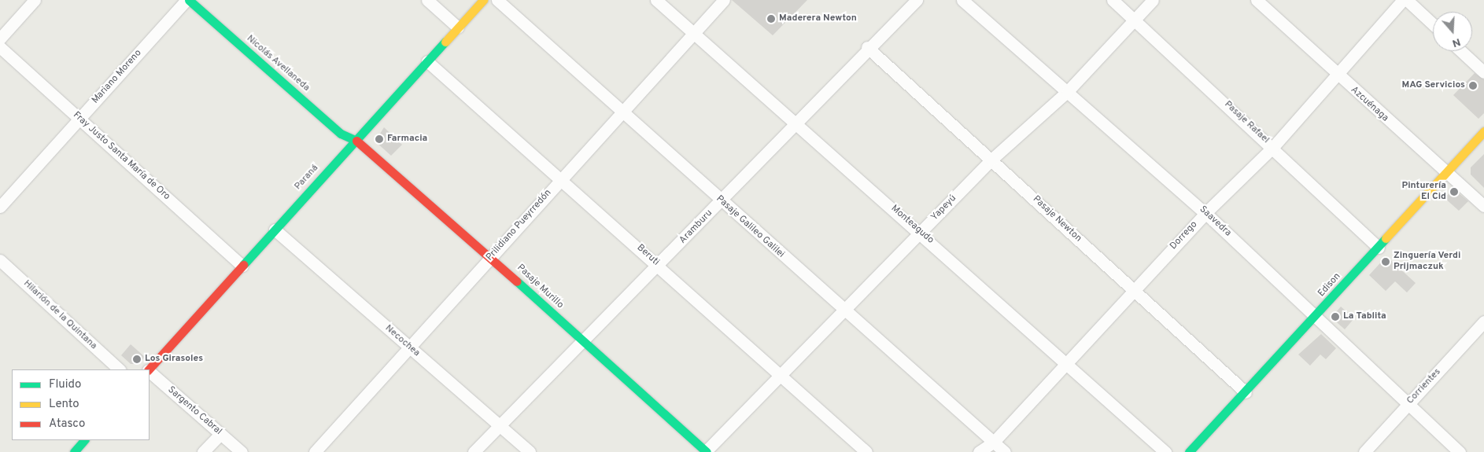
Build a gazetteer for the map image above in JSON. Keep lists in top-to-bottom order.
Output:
{
  "streets": {
    "street": [
      "Nicolás Avellaneda",
      "Mariano Moreno",
      "Azcuénaga",
      "Pasaje Rafael",
      "Fray Justo Santa María de Oro",
      "Paraná",
      "Yapeyú",
      "Pasaje Newton",
      "Saavedra",
      "Monteagudo",
      "Prilidiano Pueyrredón",
      "Aramburu",
      "Pasaje Galileo Galilei",
      "Dorrego",
      "Beruti",
      "Edison",
      "Pasaje Murillo",
      "Hilarión de la Quintana",
      "Necochea",
      "Corrientes",
      "Sargento Cabral"
    ]
  },
  "crossings": [
    ["Nicolás Avellaneda", "Mariano Moreno"],
    ["Nicolás Avellaneda", "Paraná"],
    ["Nicolás Avellaneda", "Pasaje Murillo"],
    ["Mariano Moreno", "Fray Justo Santa María de Oro"],
    ["Azcuénaga", "Dorrego"],
    ["Azcuénaga", "Edison"],
    ["Pasaje Rafael", "Yapeyú"],
    ["Pasaje Rafael", "Dorrego"],
    ["Pasaje Rafael", "Edison"],
    ["Fray Justo Santa María de Oro", "Paraná"],
    ["Paraná", "Beruti"],
    ["Paraná", "Pasaje Murillo"],
    ["Paraná", "Necochea"],
    ["Yapeyú", "Pasaje Newton"],
    ["Yapeyú", "Saavedra"],
    ["Yapeyú", "Monteagudo"],
    ["Yapeyú", "Pasaje Galileo Galilei"],
    ["Yapeyú", "Beruti"],
    ["Yapeyú", "Pasaje Murillo"],
    ["Pasaje Newton", "Aramburu"],
    ["Pasaje Newton", "Dorrego"],
    ["Pasaje Newton", "Edison"],
    ["Saavedra", "Dorrego"],
    ["Saavedra", "Edison"],
    ["Saavedra", "Corrientes"],
    ["Monteagudo", "Prilidiano Pueyrredón"],
    ["Monteagudo", "Aramburu"],
    ["Monteagudo", "Dorrego"],
    ["Prilidiano Pueyrredón", "Pasaje Galileo Galilei"],
    ["Prilidiano Pueyrredón", "Beruti"],
    ["Prilidiano Pueyrredón", "Pasaje Murillo"],
    ["Prilidiano Pueyrredón", "Necochea"],
    ["Aramburu", "Pasaje Galileo Galilei"],
    ["Aramburu", "Beruti"],
    ["Aramburu", "Pasaje Murillo"],
    ["Aramburu", "Necochea"],
    ["Pasaje Galileo Galilei", "Dorrego"]
  ],
  "places": [
    "Maderera Newton",
    "MAG Servicios",
    "Farmacia",
    "Pinturería El Cid",
    "Zinguería Verdi Prijmaczuk",
    "La Tablita",
    "Los Girasoles"
  ],
  "legend": ["Fluido", "Lento", "Atasco"],
  "north": "bottom"
}
